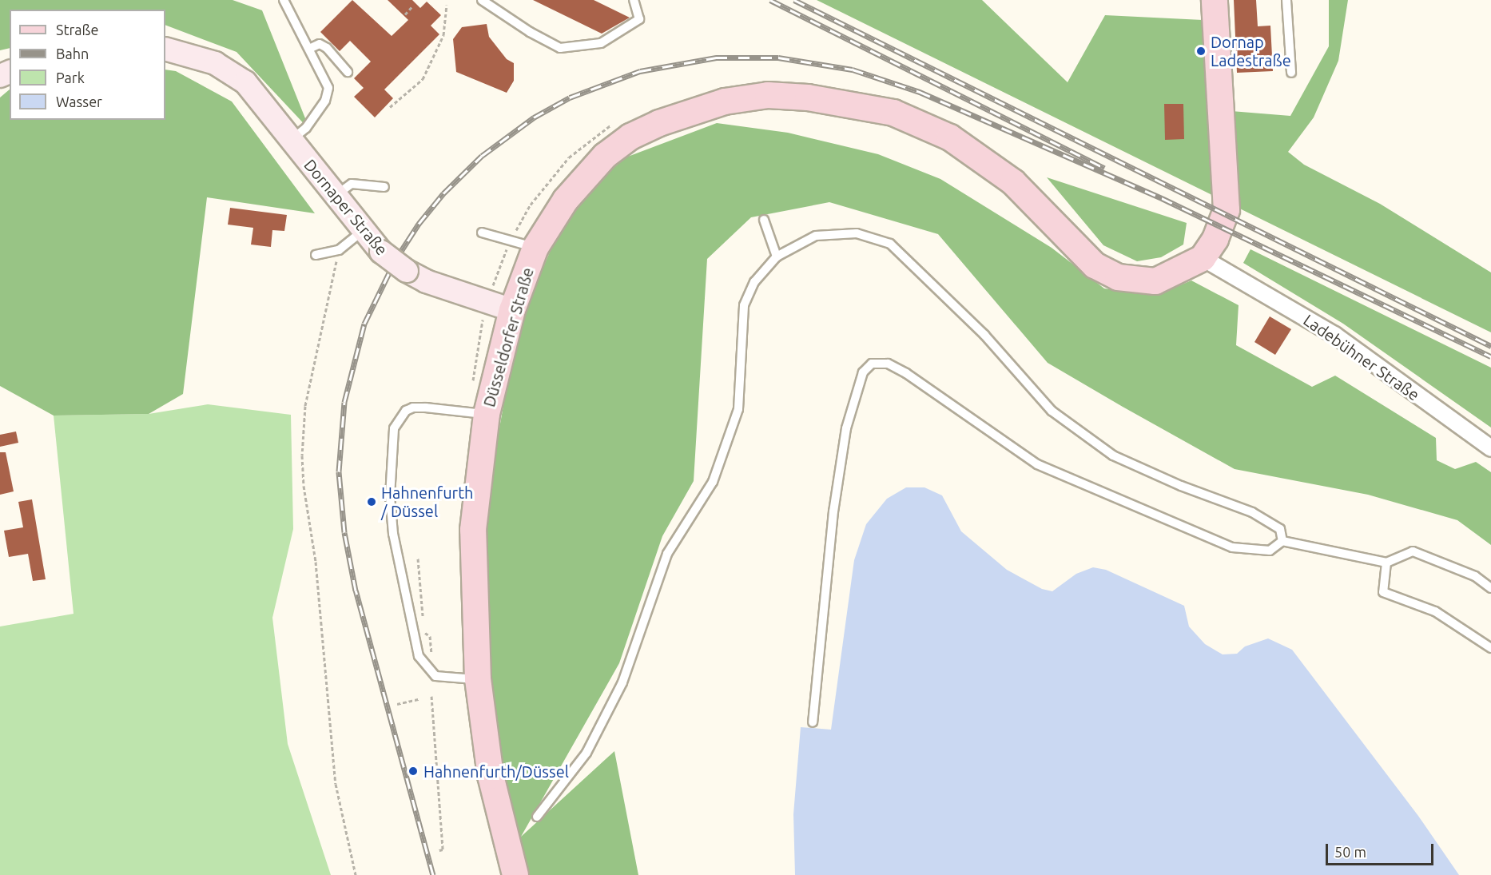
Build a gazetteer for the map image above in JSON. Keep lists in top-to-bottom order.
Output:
{
  "streets": {
    "main road": ["Dornaper Straße", "Düsseldorfer Straße"],
    "street": ["Ladebühner Straße"]
  },
  "crossings": [
    ["Dornaper Straße", "Düsseldorfer Straße"],
    ["Düsseldorfer Straße", "Ladebühner Straße"]
  ],
  "places": ["Dornap Ladestraße", "Hahnenfurth / Düssel", "Hahnenfurth/Düssel"],
  "legend": [
    "Straße",
    "Bahn",
    "Park",
    "Wasser"
  ],
  "scale_bar": "50 m"
}
